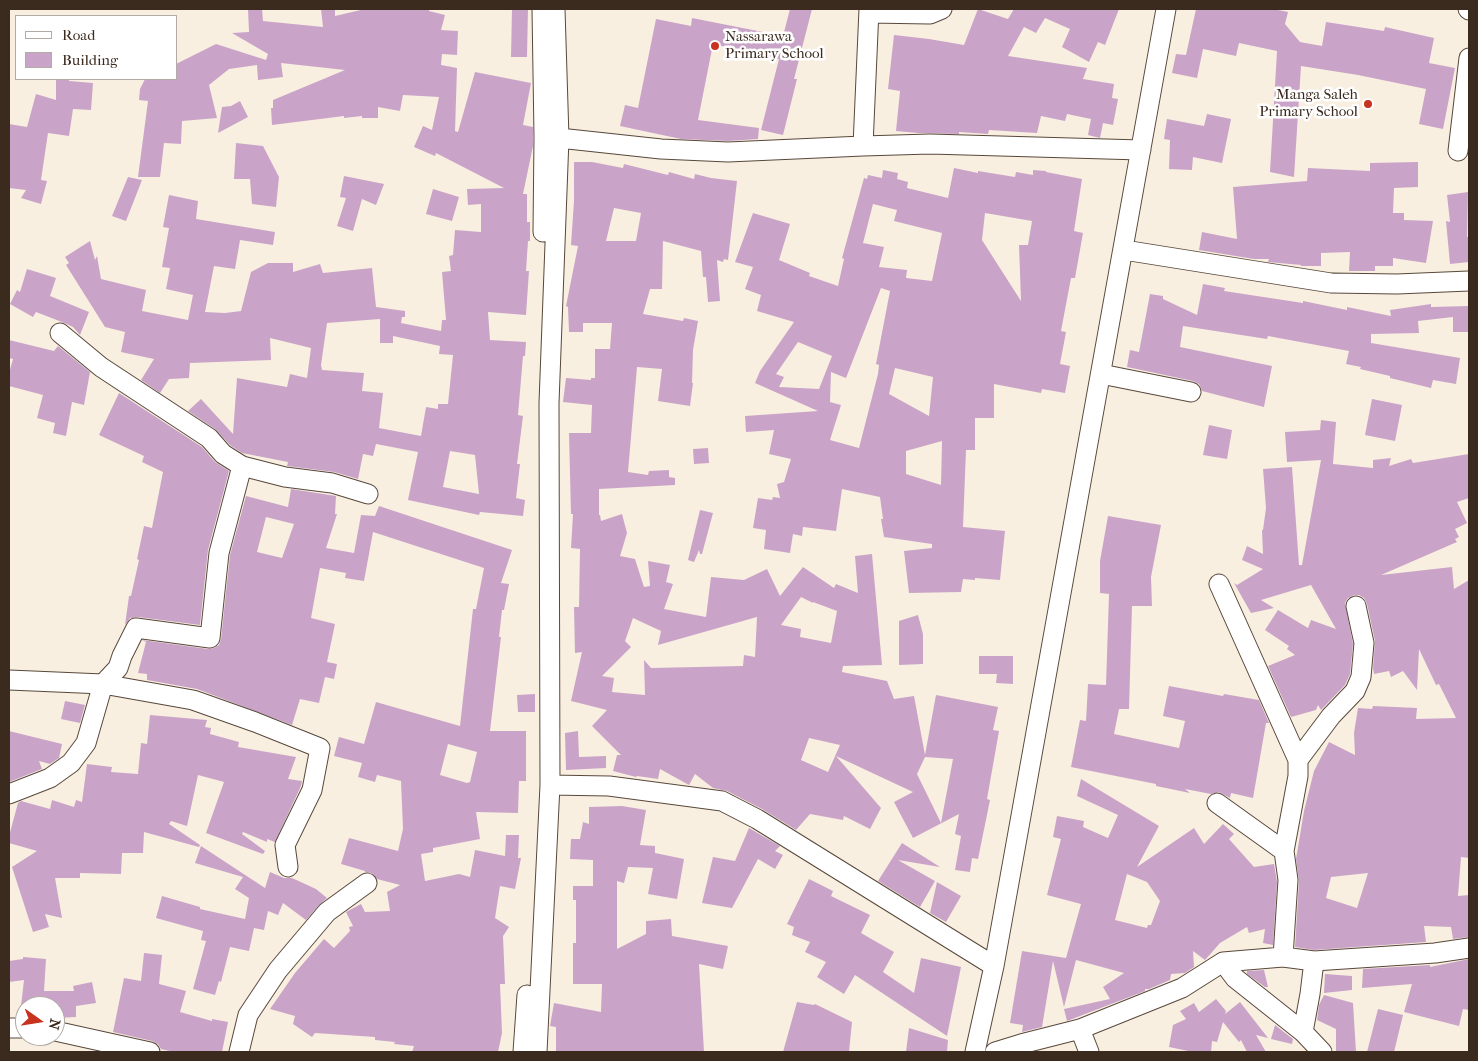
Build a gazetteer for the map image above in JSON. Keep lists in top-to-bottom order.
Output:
{
  "places": ["Nassarawa Primary School", "Manga Saleh Primary School"],
  "legend": ["Road", "Building"],
  "north": "right"
}
